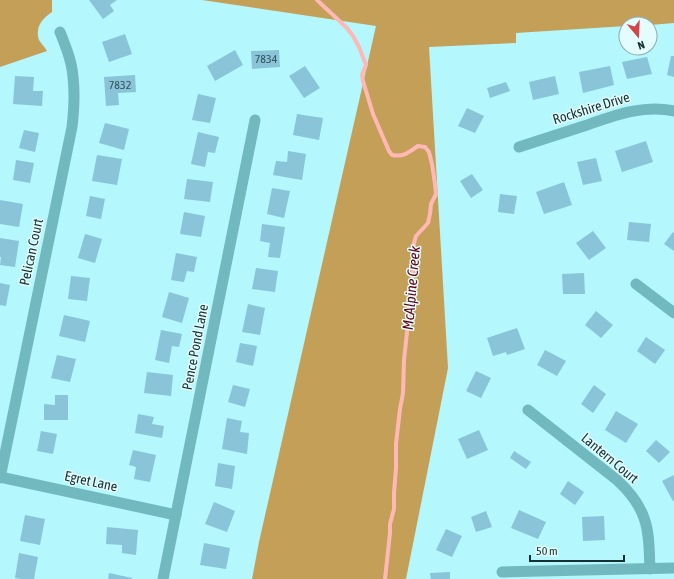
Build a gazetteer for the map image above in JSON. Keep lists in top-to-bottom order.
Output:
{
  "streets": {
    "street": [
      "Rockshire Drive",
      "Pelican Court",
      "Pence Pond Lane",
      "Lantern Court",
      "Egret Lane"
    ]
  },
  "crossings": [
    ["Pelican Court", "Egret Lane"],
    ["Pence Pond Lane", "Egret Lane"]
  ],
  "water": ["McAlpine Creek"],
  "house_numbers": ["7834", "7832"],
  "scale_bar": "50 m",
  "north": "bottom"
}
